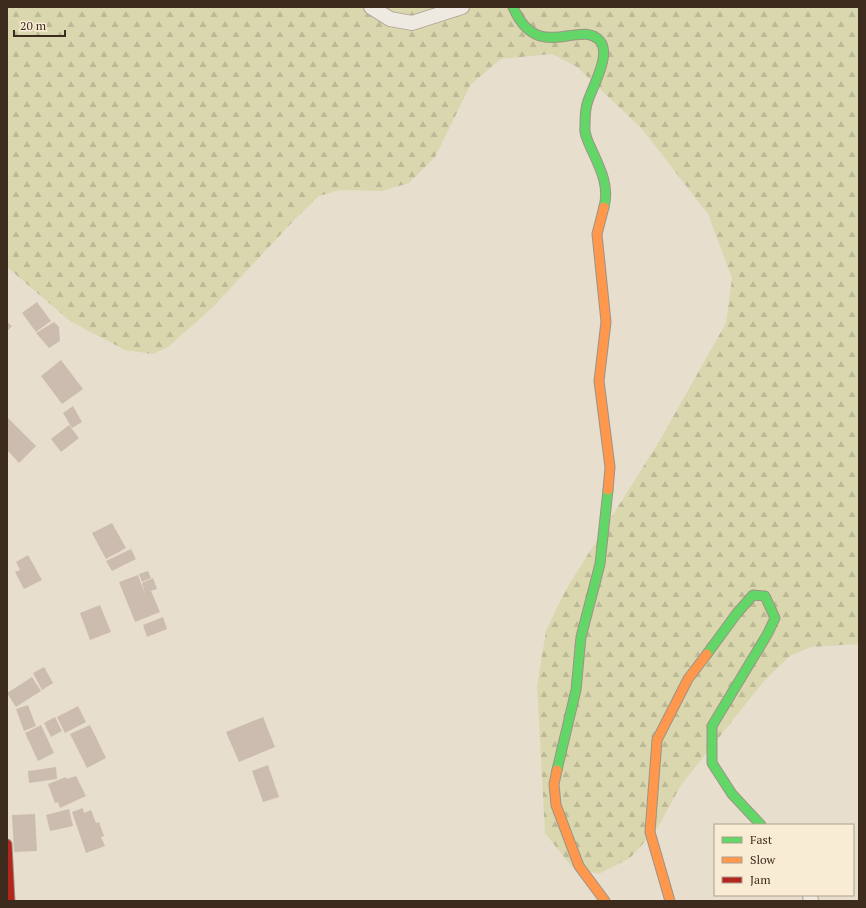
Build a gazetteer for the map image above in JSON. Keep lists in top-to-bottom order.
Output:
{
  "legend": ["Fast", "Slow", "Jam"],
  "scale_bar": "20 m"
}
